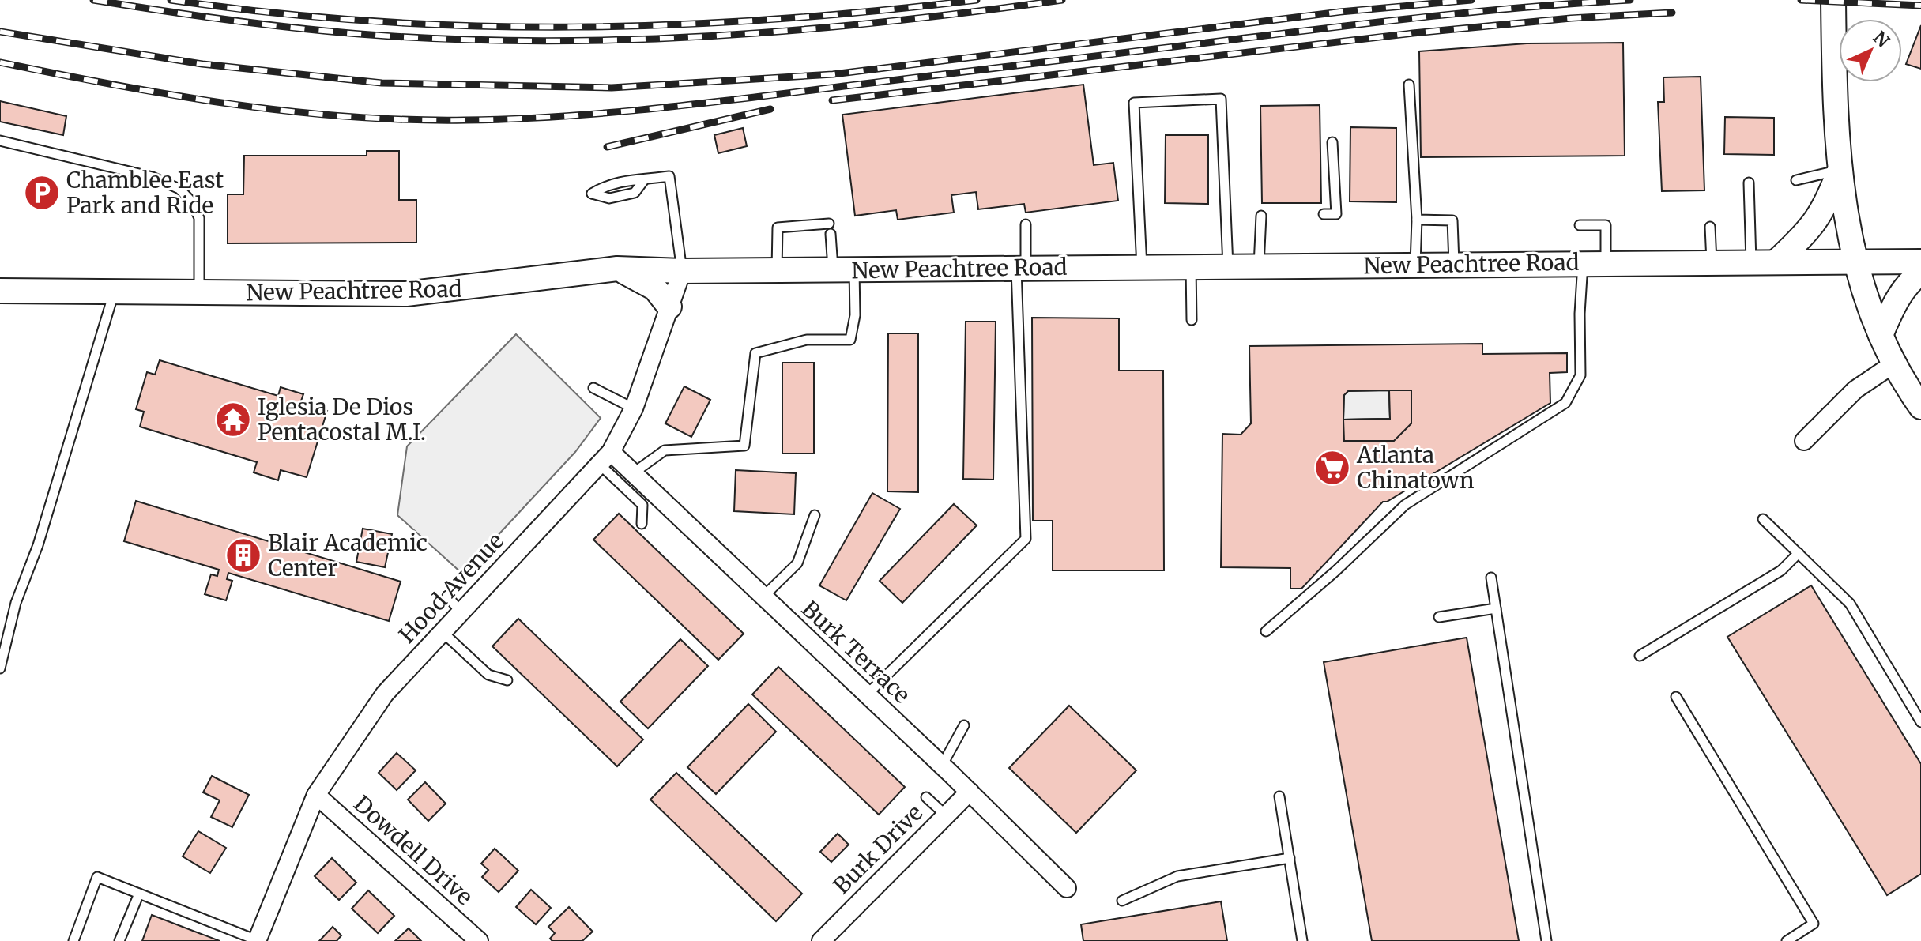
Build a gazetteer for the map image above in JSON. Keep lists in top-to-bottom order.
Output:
{
  "streets": {
    "street": [
      "New Peachtree Road",
      "Hood Avenue",
      "Burk Terrace",
      "Burk Drive",
      "Dowdell Drive"
    ]
  },
  "crossings": [
    ["New Peachtree Road", "Hood Avenue"],
    ["Hood Avenue", "Burk Terrace"],
    ["Hood Avenue", "Dowdell Drive"],
    ["Burk Terrace", "Burk Drive"]
  ],
  "places": {
    "parking": ["Chamblee East Park and Ride"],
    "temple": ["Iglesia De Dios Pentacostal M.I."],
    "supermarket": ["Atlanta Chinatown"],
    "building": ["Blair Academic Center"]
  },
  "north": "top right"
}
